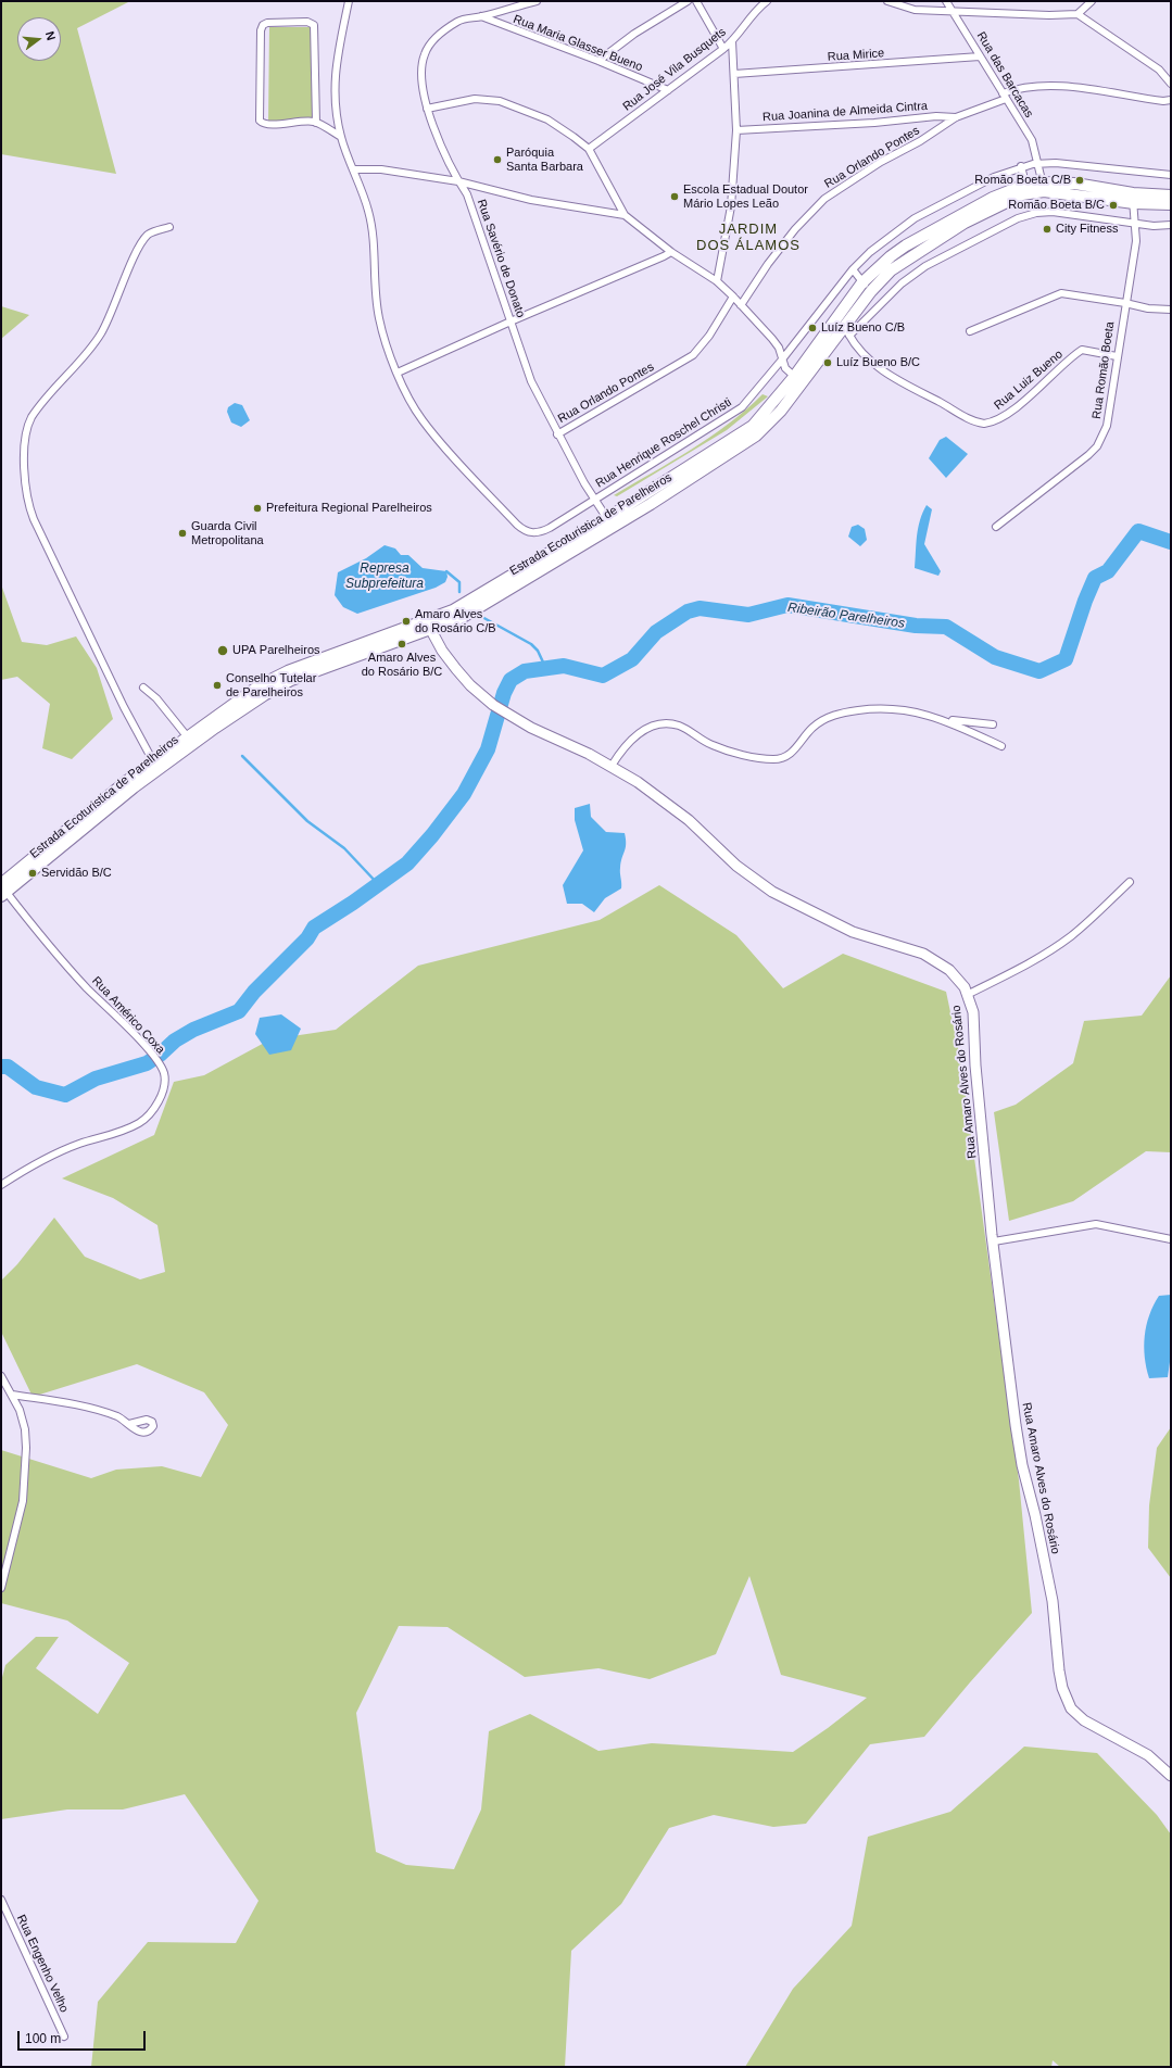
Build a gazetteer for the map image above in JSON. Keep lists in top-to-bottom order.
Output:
{
  "streets": {
    "main road": ["Estrada Ecoturistica de Parelheiros"],
    "street": [
      "Rua Maria Glasser Bueno",
      "Rua Mirice",
      "Rua José Vila Busquets",
      "Rua das Barcacas",
      "Rua Joanina de Almeida Cintra",
      "Rua Orlando Pontes",
      "Rua Savério de Donato",
      "Rua Romão Boeta",
      "Rua Luiz Bueno",
      "Rua Henrique Roschel Christi",
      "Rua Américo Coxa",
      "Rua Amaro Alves do Rosário",
      "Rua Engenho Velho"
    ]
  },
  "crossings": [
    ["Rua Maria Glasser Bueno", "Rua José Vila Busquets"],
    ["Rua Maria Glasser Bueno", "Rua Savério de Donato"],
    ["Rua Mirice", "Rua das Barcacas"],
    ["Rua das Barcacas", "Rua Orlando Pontes"],
    ["Rua das Barcacas", "Rua Henrique Roschel Christi"],
    ["Rua Joanina de Almeida Cintra", "Rua Orlando Pontes"],
    ["Rua Orlando Pontes", "Rua Savério de Donato"],
    ["Rua Savério de Donato", "Rua Henrique Roschel Christi"],
    ["Rua Savério de Donato", "Estrada Ecoturistica de Parelheiros"],
    ["Rua Romão Boeta", "Rua Luiz Bueno"],
    ["Rua Romão Boeta", "Estrada Ecoturistica de Parelheiros"],
    ["Rua Luiz Bueno", "Estrada Ecoturistica de Parelheiros"],
    ["Estrada Ecoturistica de Parelheiros", "Rua Américo Coxa"],
    ["Estrada Ecoturistica de Parelheiros", "Rua Amaro Alves do Rosário"]
  ],
  "districts": ["JARDIM DOS ÁLAMOS"],
  "water": ["Represa Subprefeitura", "Ribeirão Parelheiros"],
  "places": [
    "Paróquia Santa Barbara",
    "Romão Boeta C/B",
    "Escola Estadual Doutor Mário Lopes Leão",
    "Romão Boeta B/C",
    "City Fitness",
    "Luíz Bueno C/B",
    "Luíz Bueno B/C",
    "Prefeitura Regional Parelheiros",
    "Guarda Civil Metropolitana",
    "Amaro Alves do Rosário C/B",
    "Amaro Alves do Rosário B/C",
    "UPA Parelheiros",
    "Conselho Tutelar de Parelheiros",
    "Servidão B/C"
  ],
  "scale_bar": "100 m",
  "north": "right"
}
